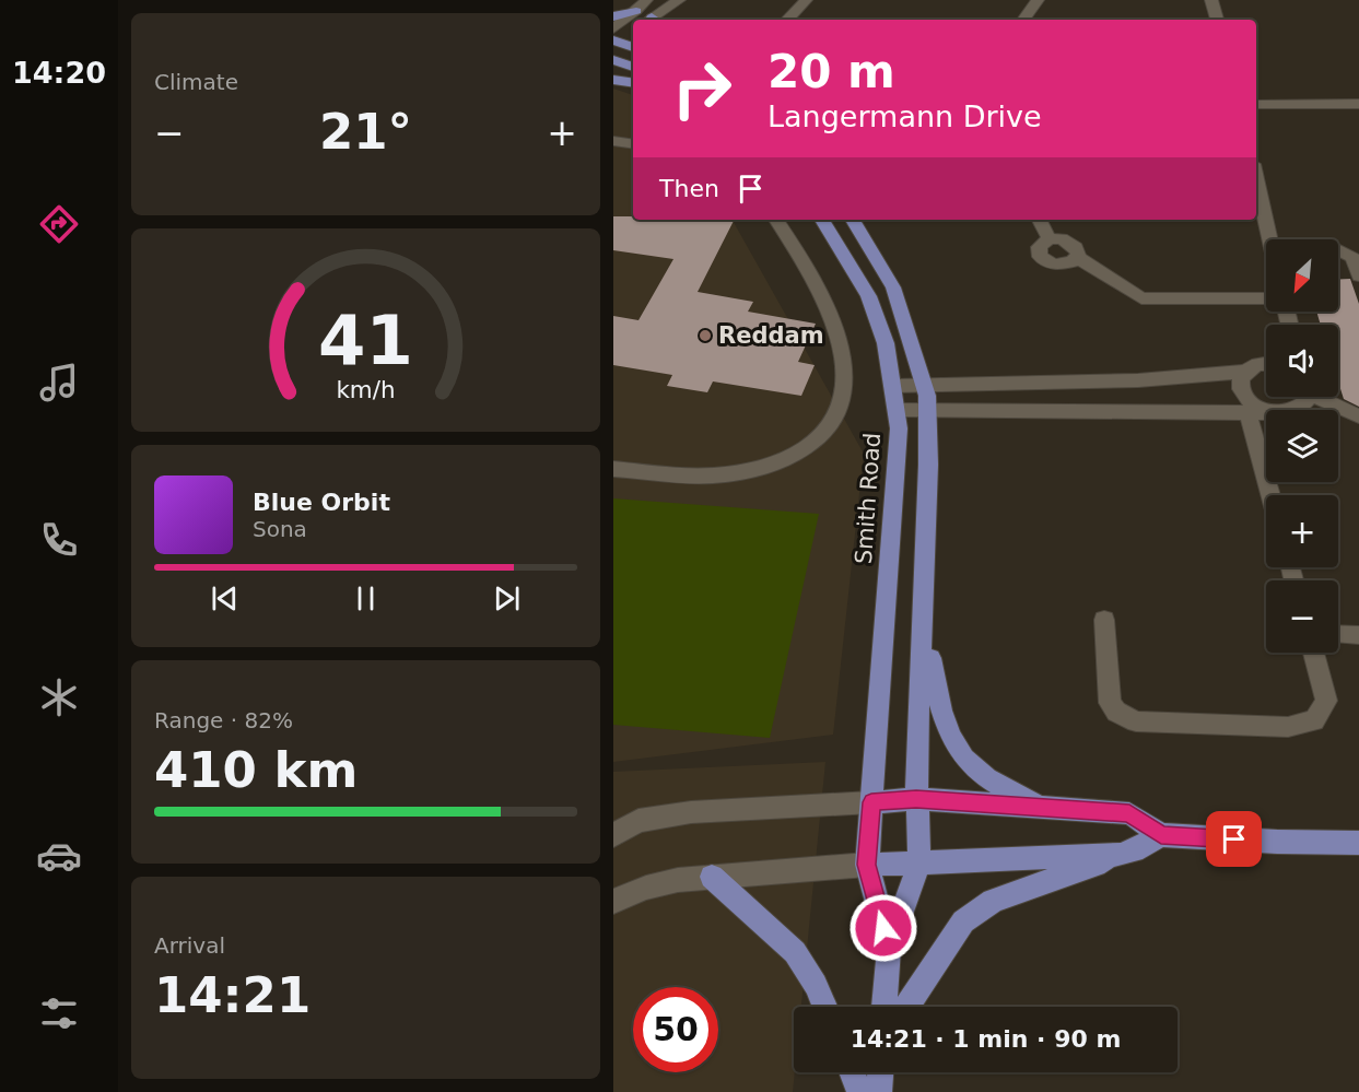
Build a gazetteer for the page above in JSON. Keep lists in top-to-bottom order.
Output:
{
  "streets": {
    "main road": ["Smith Road"]
  },
  "places": ["Reddam"],
  "north": "bottom left",
  "page": {
    "tabs": "14:20",
    "tile": [
      "Climate",
      ["Range · 82%", "410 km"],
      ["Arrival", "14:21"]
    ],
    "turn": ["20 m", "Langermann Drive"],
    "heat": ["−", "21°", "+"],
    "then": "Then",
    "map_buttons": ["+", "−"],
    "song": ["Blue Orbit", "Sona"],
    "limit": "50",
    "trip": "14:21 · 1 min · 90 m",
    "gauge": ["41", "km/h"]
  }
}
